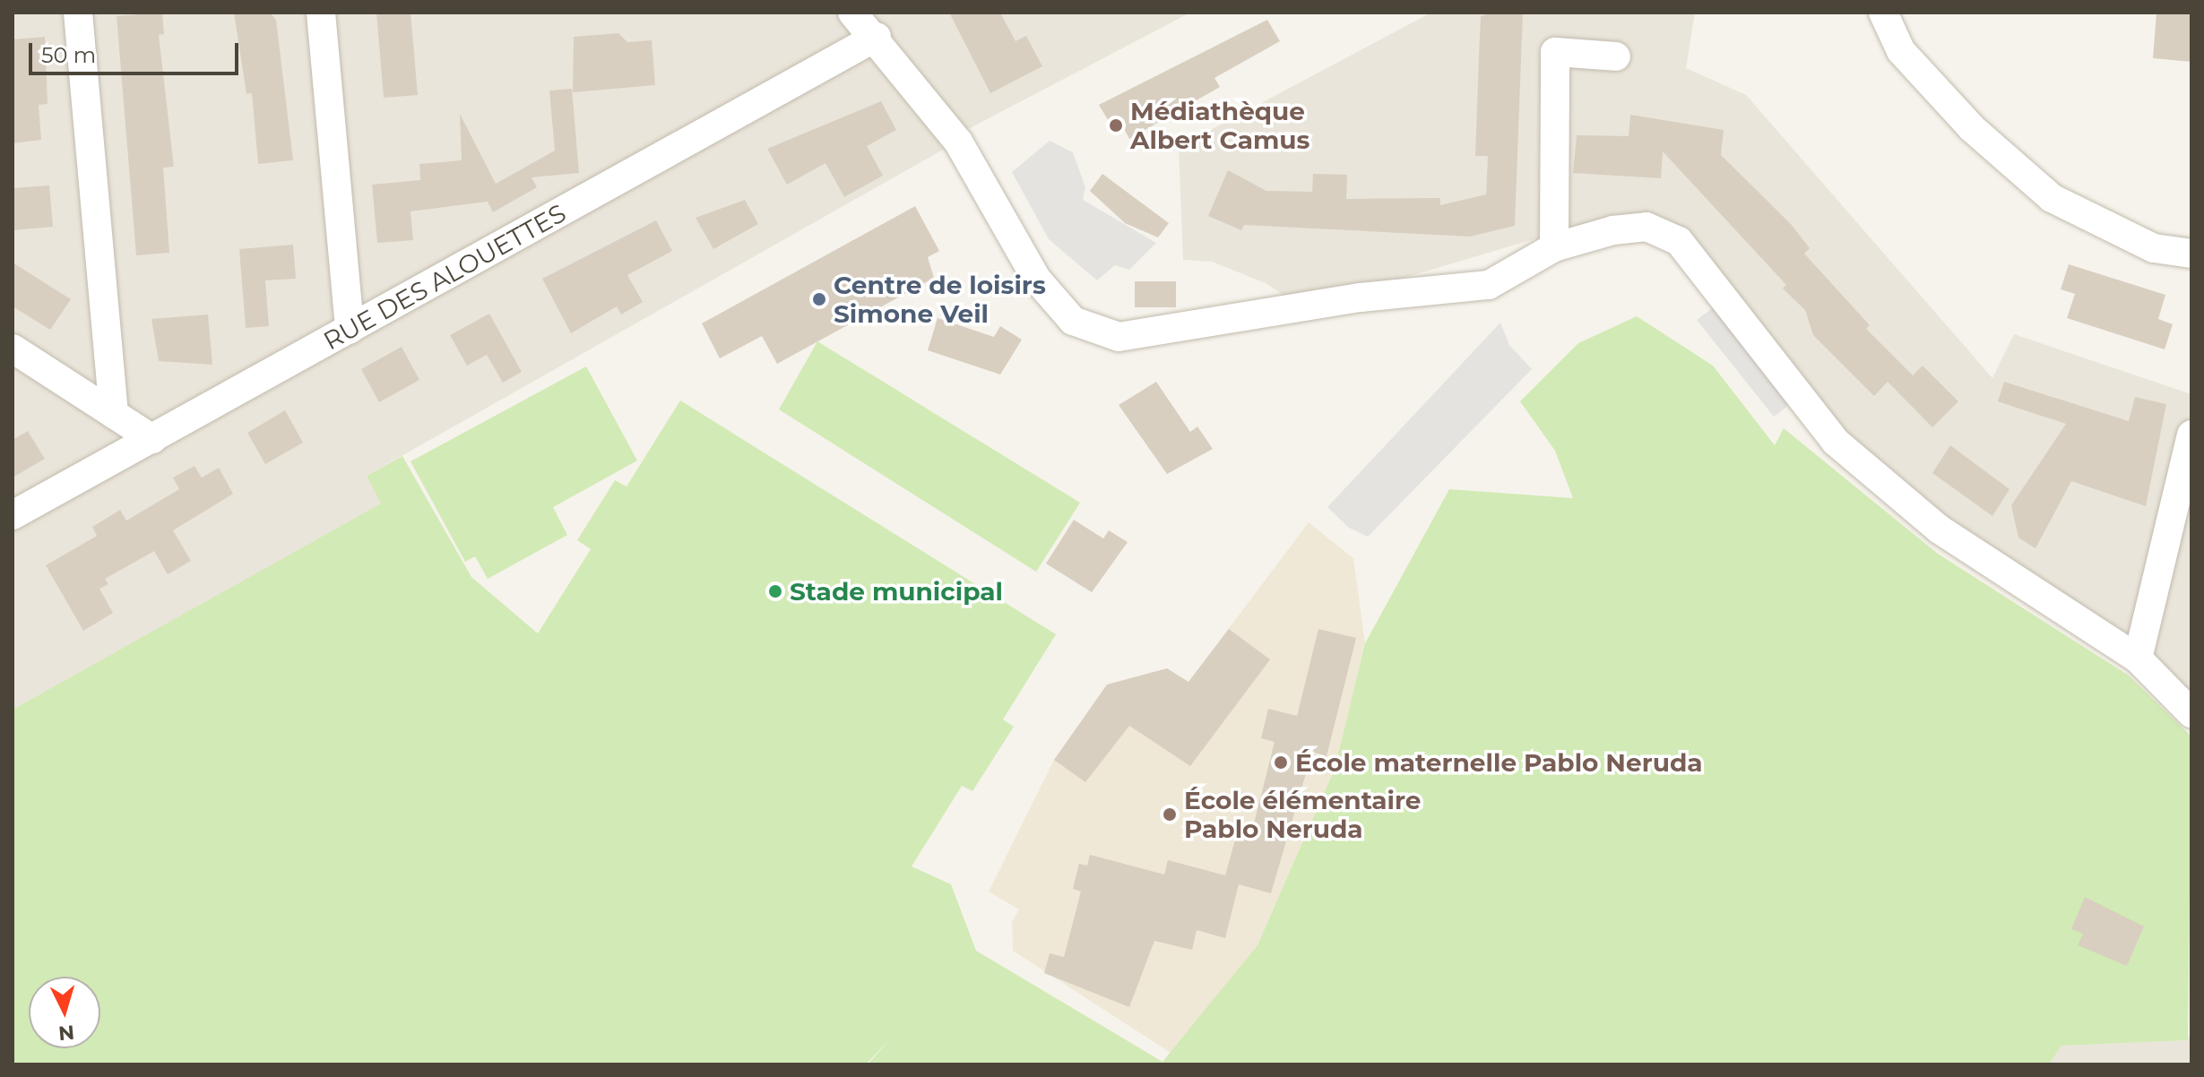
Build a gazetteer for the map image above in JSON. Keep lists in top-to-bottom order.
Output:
{
  "streets": {
    "street": ["RUE DES ALOUETTES"]
  },
  "places": [
    "Médiathèque Albert Camus",
    "Centre de loisirs Simone Veil",
    "Stade municipal",
    "École maternelle Pablo Neruda",
    "École élémentaire Pablo Neruda"
  ],
  "scale_bar": "50 m",
  "north": "bottom"
}
